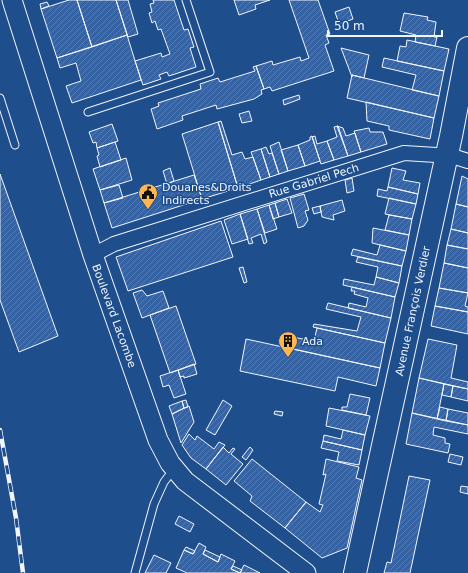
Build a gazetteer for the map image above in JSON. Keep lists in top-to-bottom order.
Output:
{
  "streets": {
    "main road": ["Avenue François Verdier", "Boulevard Lacombe"],
    "street": ["Rue Gabriel Pech"]
  },
  "crossings": [
    ["Rue Gabriel Pech", "Avenue François Verdier"],
    ["Rue Gabriel Pech", "Boulevard Lacombe"]
  ],
  "places": {
    "public building": ["Douanes&Droits Indirects"],
    "building": ["Ada"]
  },
  "scale_bar": "50 m"
}
